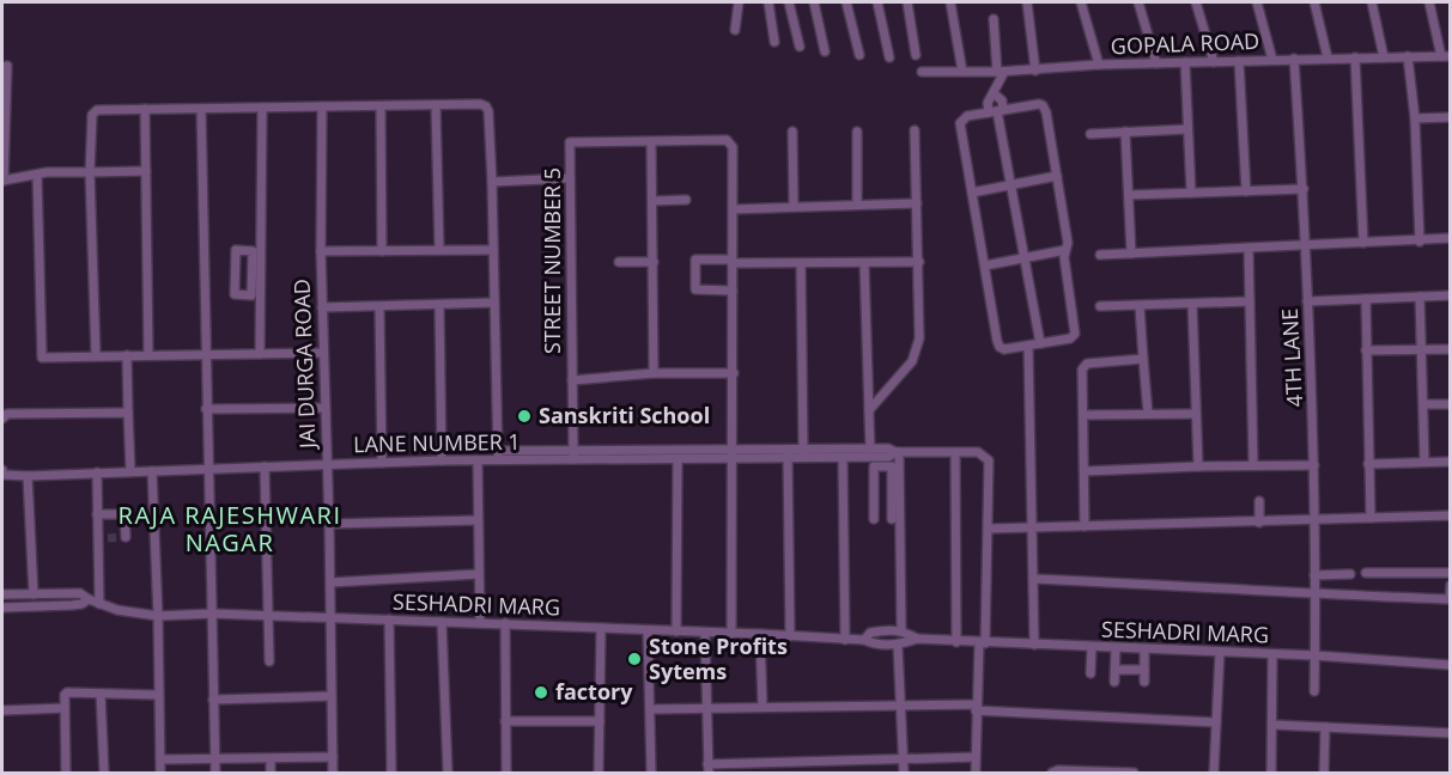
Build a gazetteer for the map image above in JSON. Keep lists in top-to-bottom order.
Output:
{
  "streets": {
    "street": [
      "GOPALA ROAD",
      "STREET NUMBER 5",
      "4TH LANE",
      "JAI DURGA ROAD",
      "LANE NUMBER 1",
      "SESHADRI MARG"
    ]
  },
  "crossings": [
    ["GOPALA ROAD", "4TH LANE"],
    ["STREET NUMBER 5", "LANE NUMBER 1"],
    ["4TH LANE", "SESHADRI MARG"],
    ["JAI DURGA ROAD", "LANE NUMBER 1"],
    ["JAI DURGA ROAD", "SESHADRI MARG"]
  ],
  "districts": ["RAJA RAJESHWARI NAGAR"],
  "places": ["Sanskriti School", "Stone Profits Sytems", "factory"]
}
